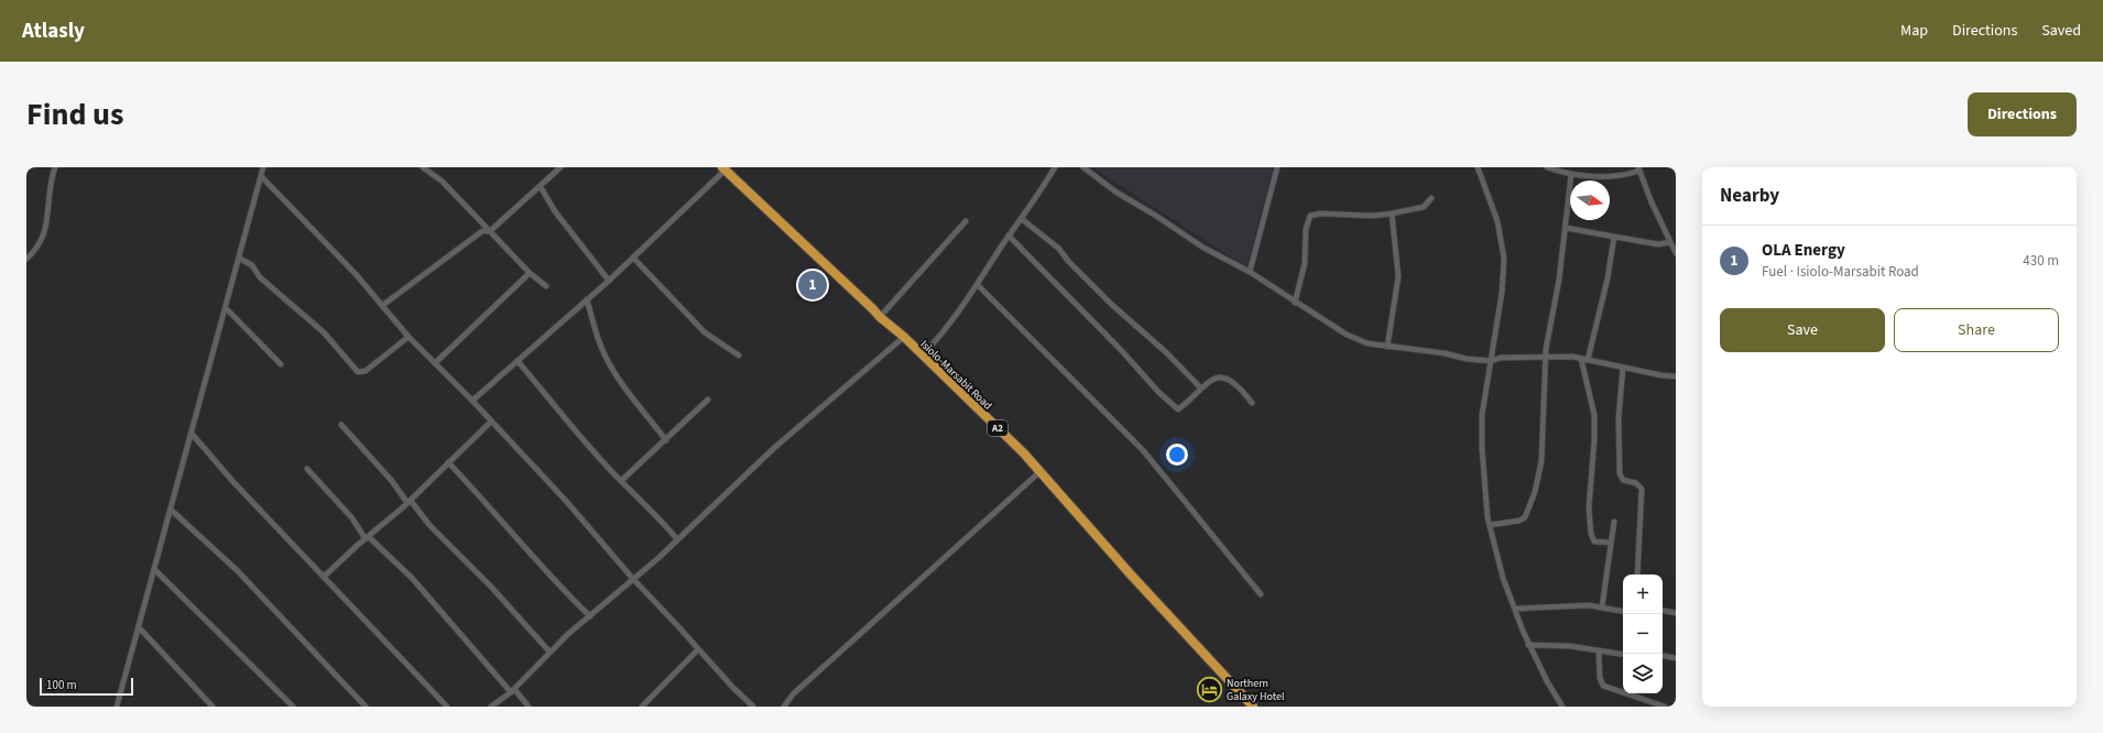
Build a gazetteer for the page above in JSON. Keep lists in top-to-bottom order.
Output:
{
  "streets": {
    "highway": ["Isiolo-Marsabit Road", "A2"]
  },
  "places": {
    "hotel": ["Northern Galaxy Hotel"]
  },
  "scale_bar": "100 m",
  "north": "right",
  "page": {
    "header": "Atlasly",
    "nav": ["Map", "Directions", "Saved"],
    "title": "Find us",
    "buttons": [
      "Directions",
      ["Save", "Share"]
    ],
    "heading": "Nearby",
    "list": [
      {
        "mark": "1",
        "name": "OLA Energy",
        "note": "Fuel · Isiolo-Marsabit Road",
        "value": "430 m"
      }
    ],
    "pins": "1",
    "map_buttons": ["+", "−"],
    "scale": "100 m"
  }
}
